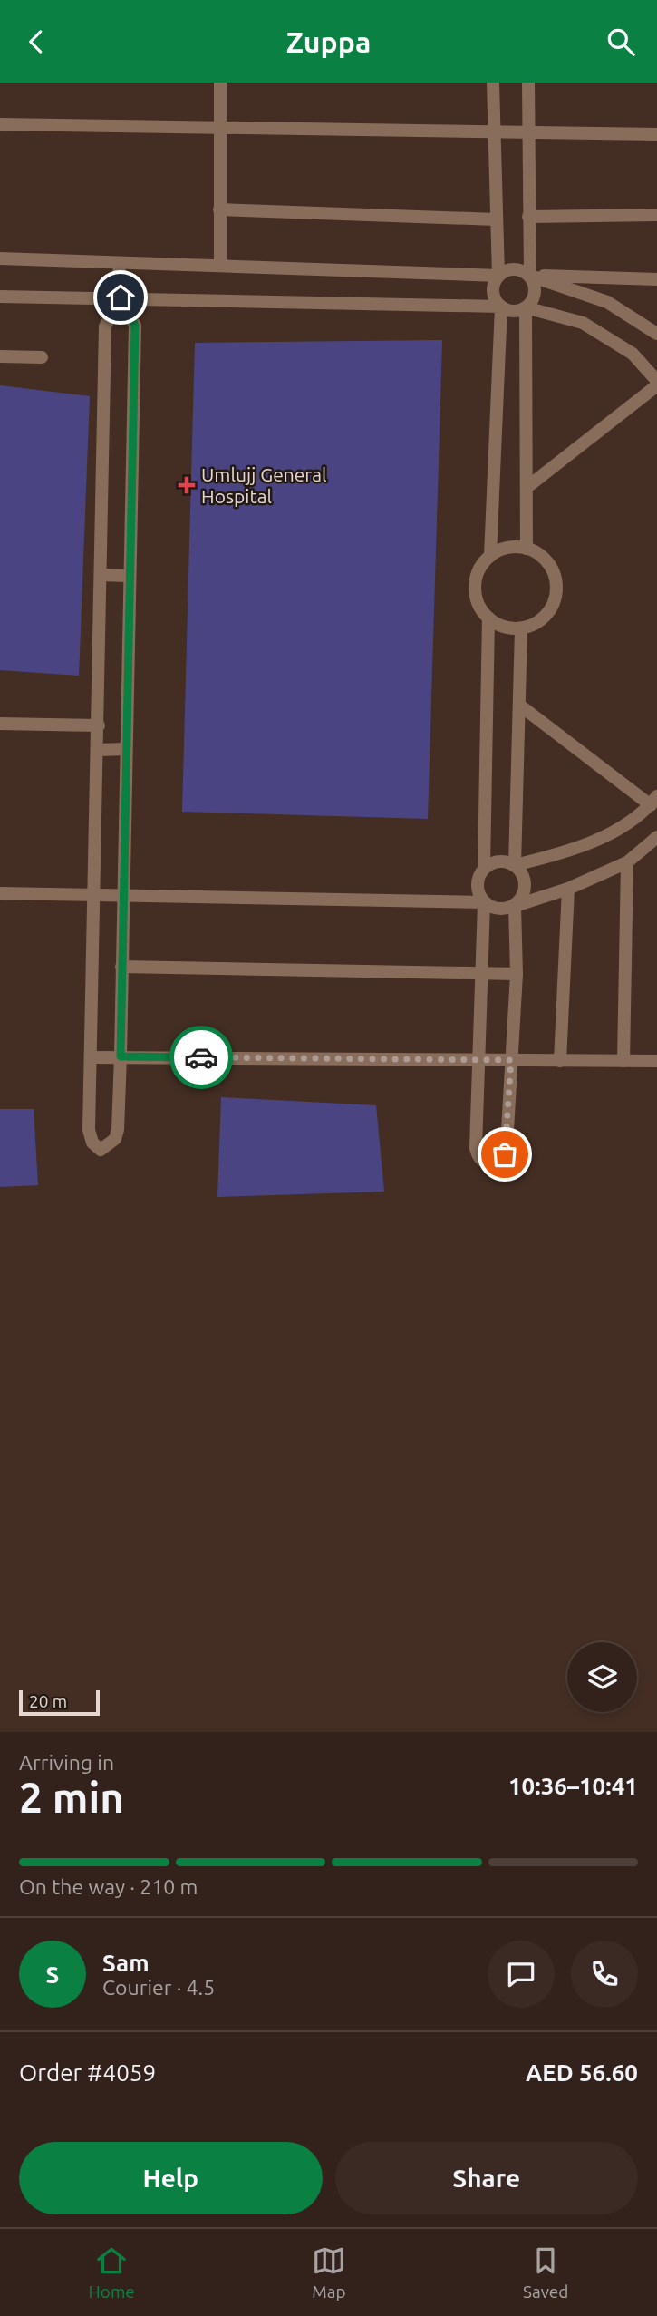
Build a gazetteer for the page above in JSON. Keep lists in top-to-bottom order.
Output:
{
  "places": {
    "health": ["Umlujj General Hospital"]
  },
  "scale_bar": "20 m",
  "page": {
    "header": "Zuppa",
    "scale": "20 m",
    "heading": ["2 min", "Arriving in", "10:36–10:41"],
    "panel": [
      "Sam",
      "Courier · 4.5",
      "Order #4059",
      "AED 56.60"
    ],
    "bar": "On the way · 210 m",
    "round": "S",
    "buttons": ["Help", "Share"],
    "tabs": ["Home", "Map", "Saved"]
  }
}
